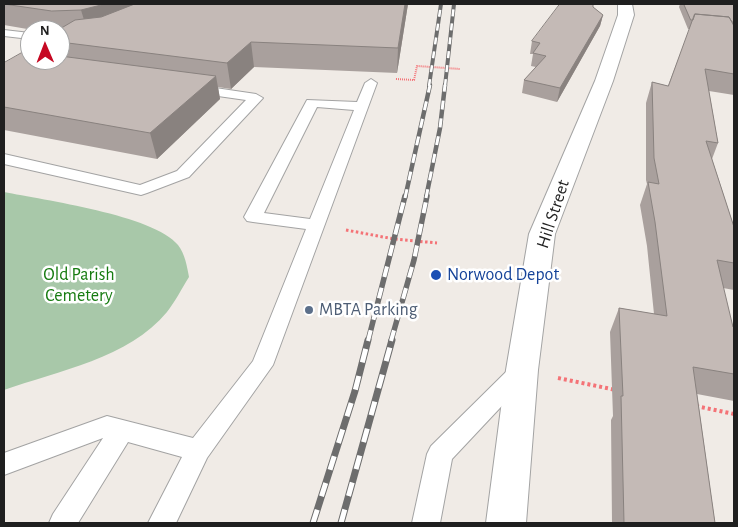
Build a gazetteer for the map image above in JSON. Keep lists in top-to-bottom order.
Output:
{
  "streets": {
    "street": ["Hill Street"]
  },
  "parks": ["Old Parish Cemetery"],
  "places": ["Norwood Depot", "MBTA Parking"],
  "north": "top"
}
